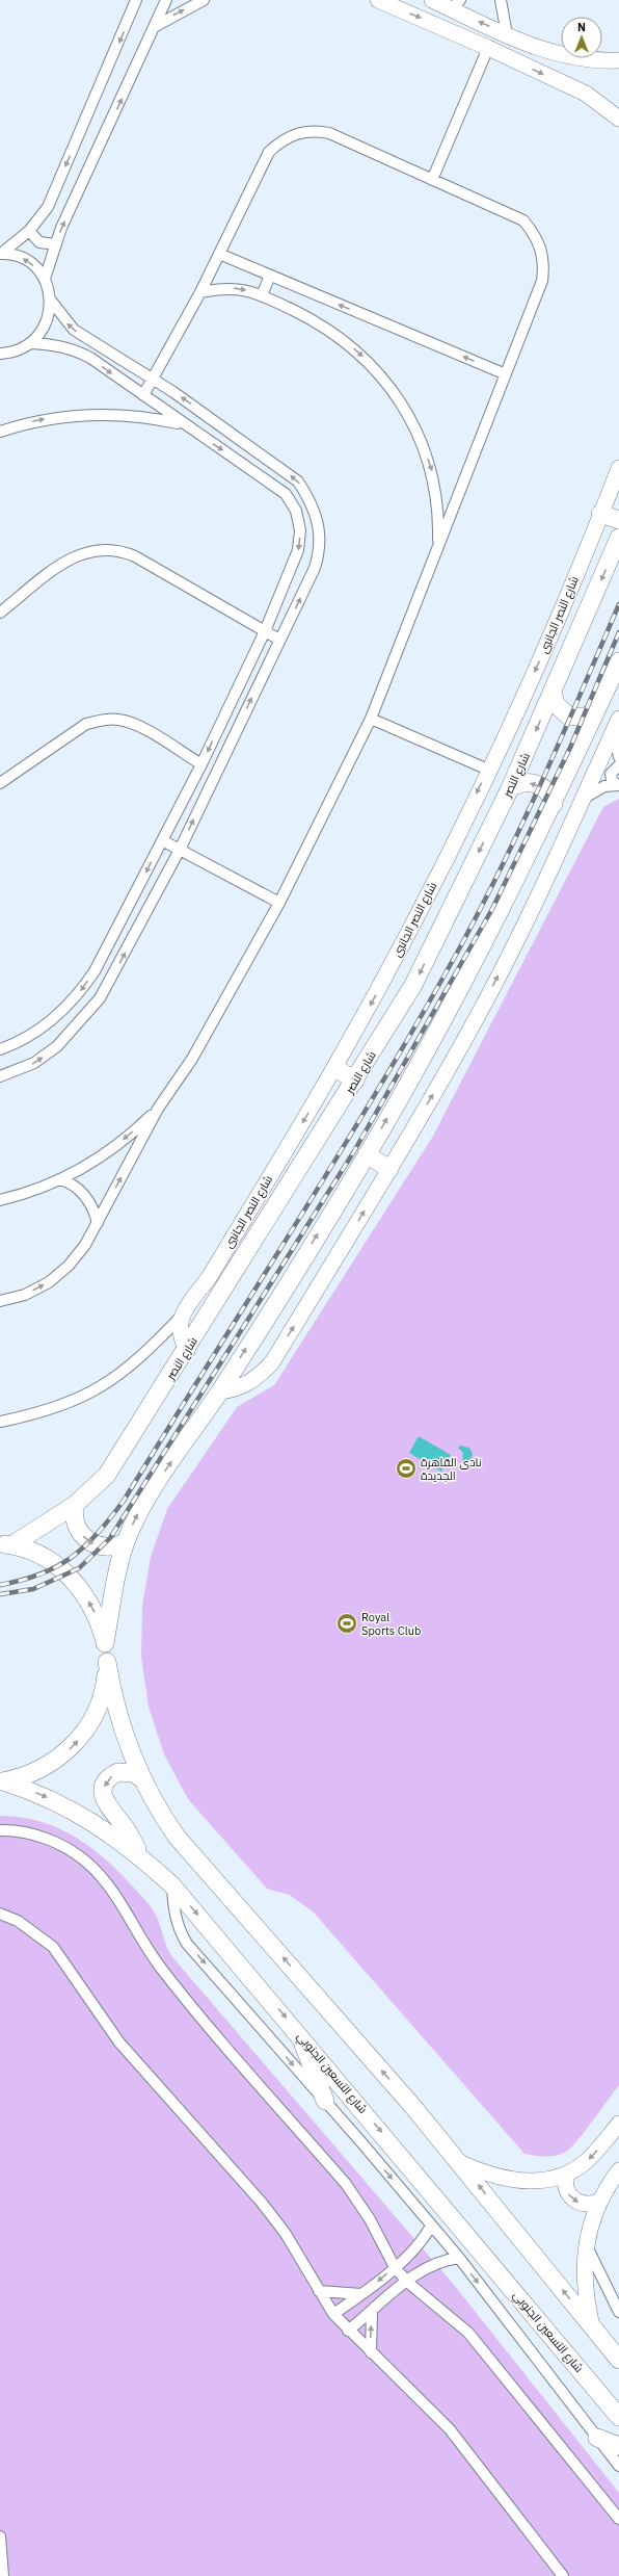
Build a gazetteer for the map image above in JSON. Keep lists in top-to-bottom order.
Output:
{
  "streets": {
    "main road": ["شارع النصر", "شارع التسعين الجنوبي"],
    "street": ["شارع النصر الجانبى"]
  },
  "places": {
    "sports": ["نادى القاهرة الجديدة", "Royal Sports Club"]
  },
  "north": "top"
}
